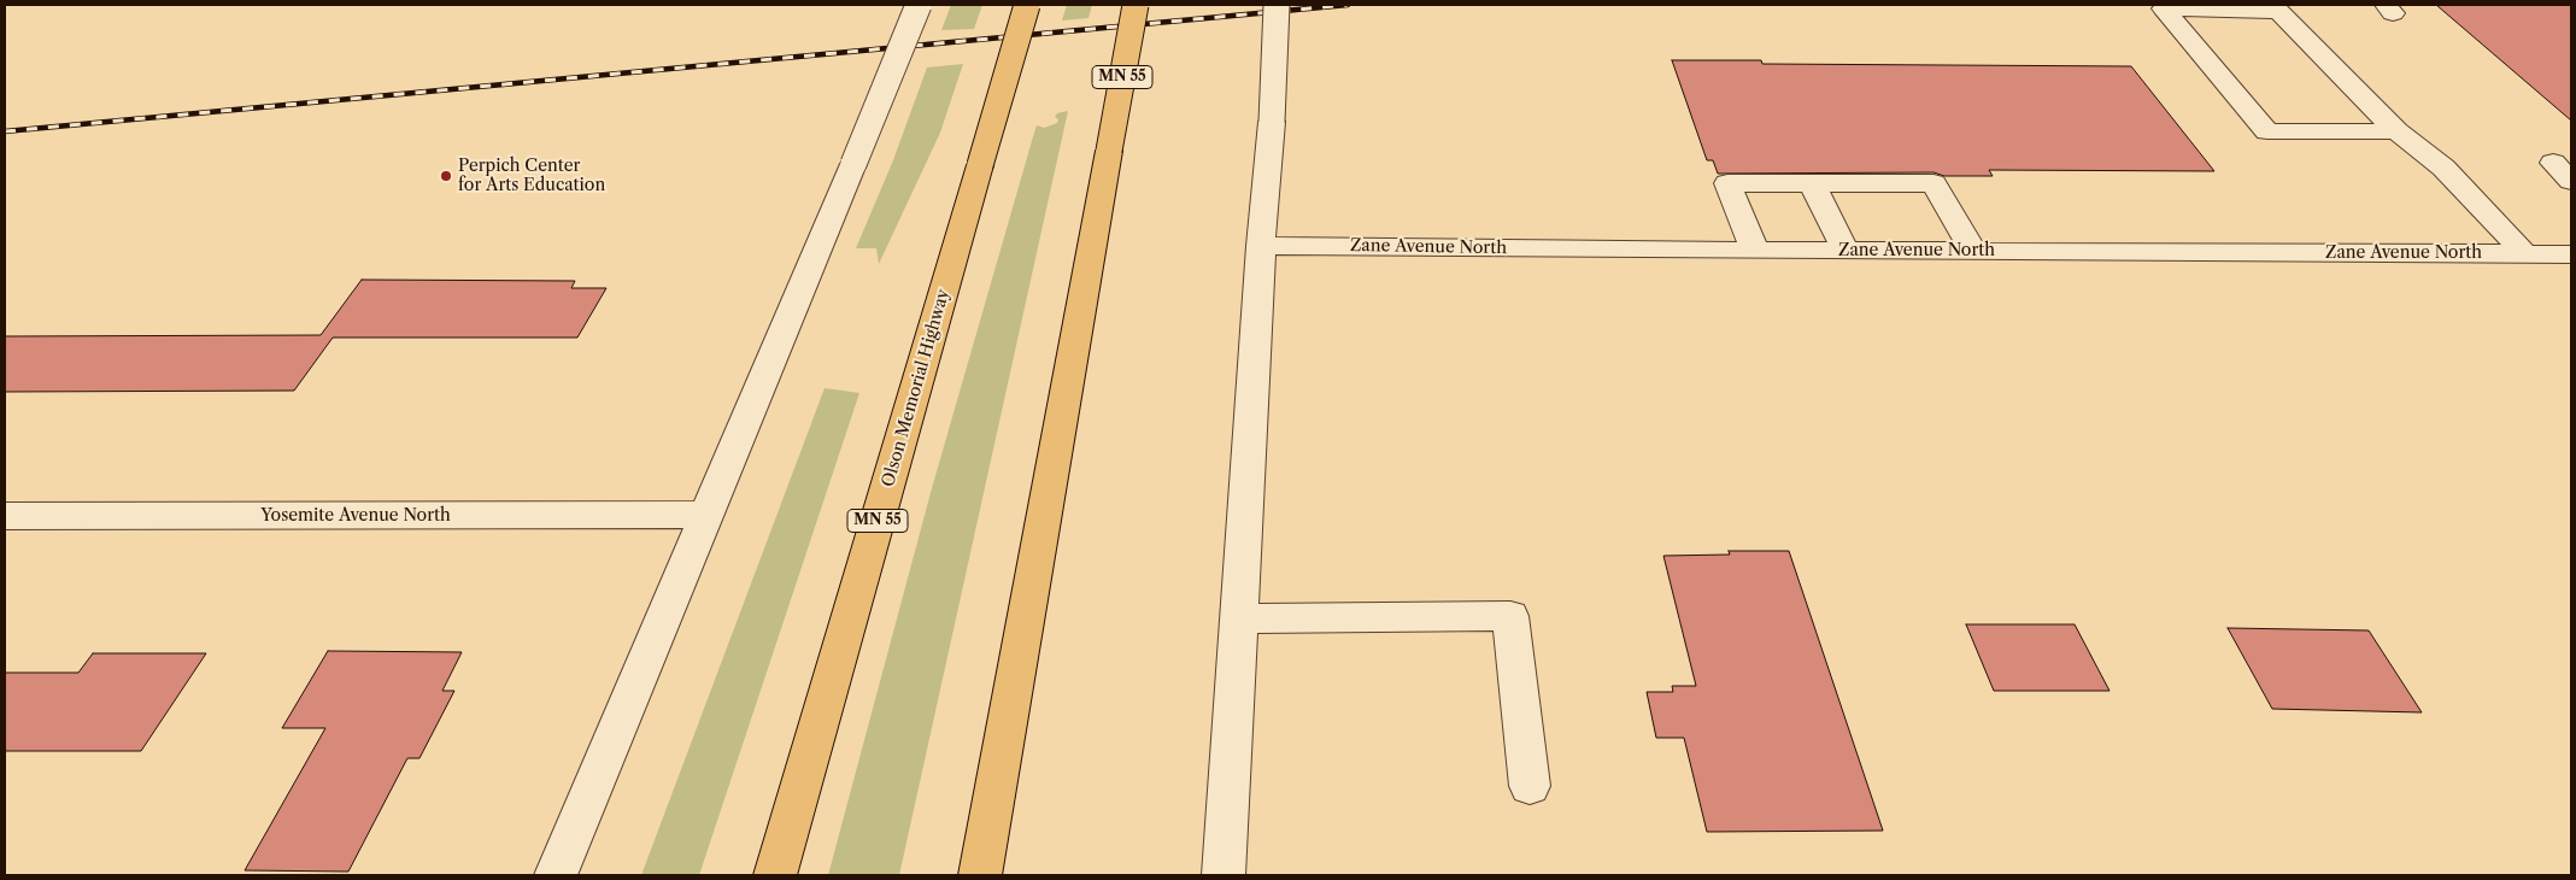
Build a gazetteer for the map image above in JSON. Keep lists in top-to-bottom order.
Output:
{
  "streets": {
    "highway": ["MN 55", "Olson Memorial Highway"],
    "street": ["Zane Avenue North", "Yosemite Avenue North"]
  },
  "places": ["Perpich Center for Arts Education"]
}
